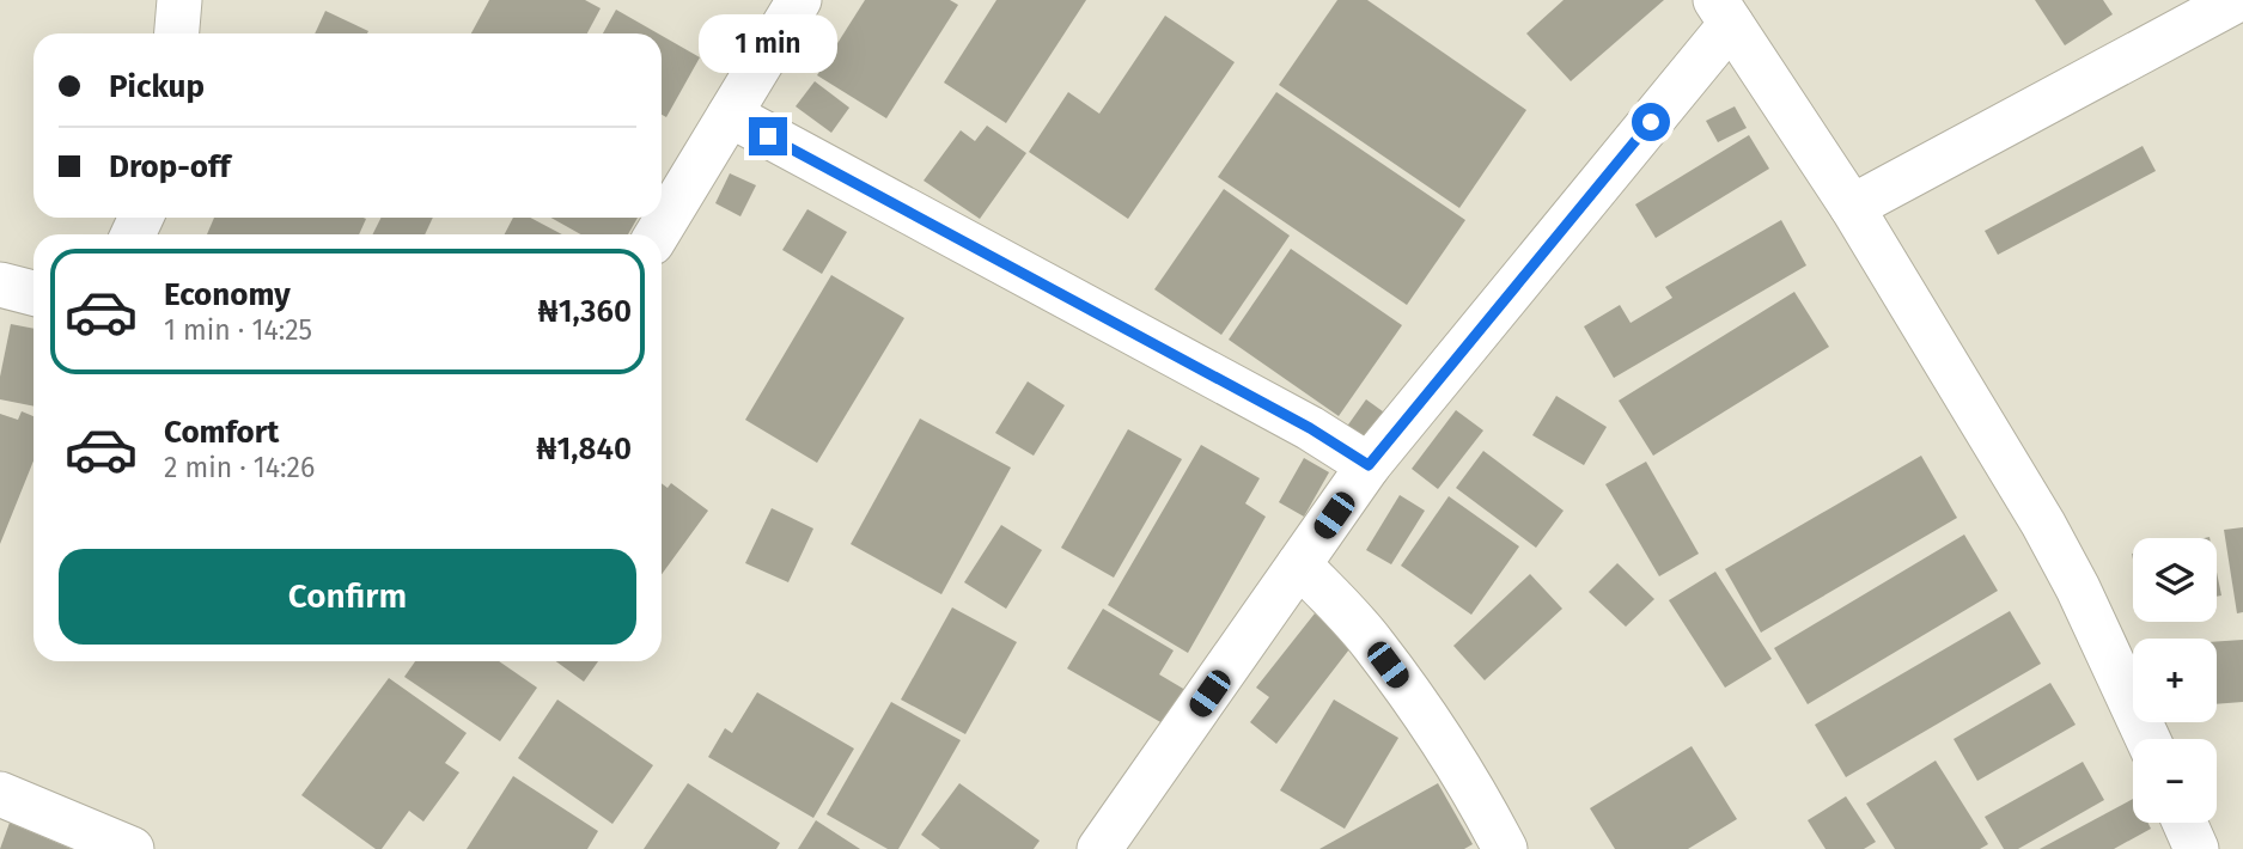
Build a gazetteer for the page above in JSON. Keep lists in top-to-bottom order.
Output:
{
  "page": {
    "bubble": "1 min",
    "banner": ["Pickup", "Drop-off"],
    "list": [
      {
        "name": "Economy",
        "note": "1 min · 14:25",
        "value": "₦1,360"
      },
      {
        "name": "Comfort",
        "note": "2 min · 14:26",
        "value": "₦1,840"
      }
    ],
    "buttons": "Confirm",
    "map_buttons": ["+", "−"]
  }
}
